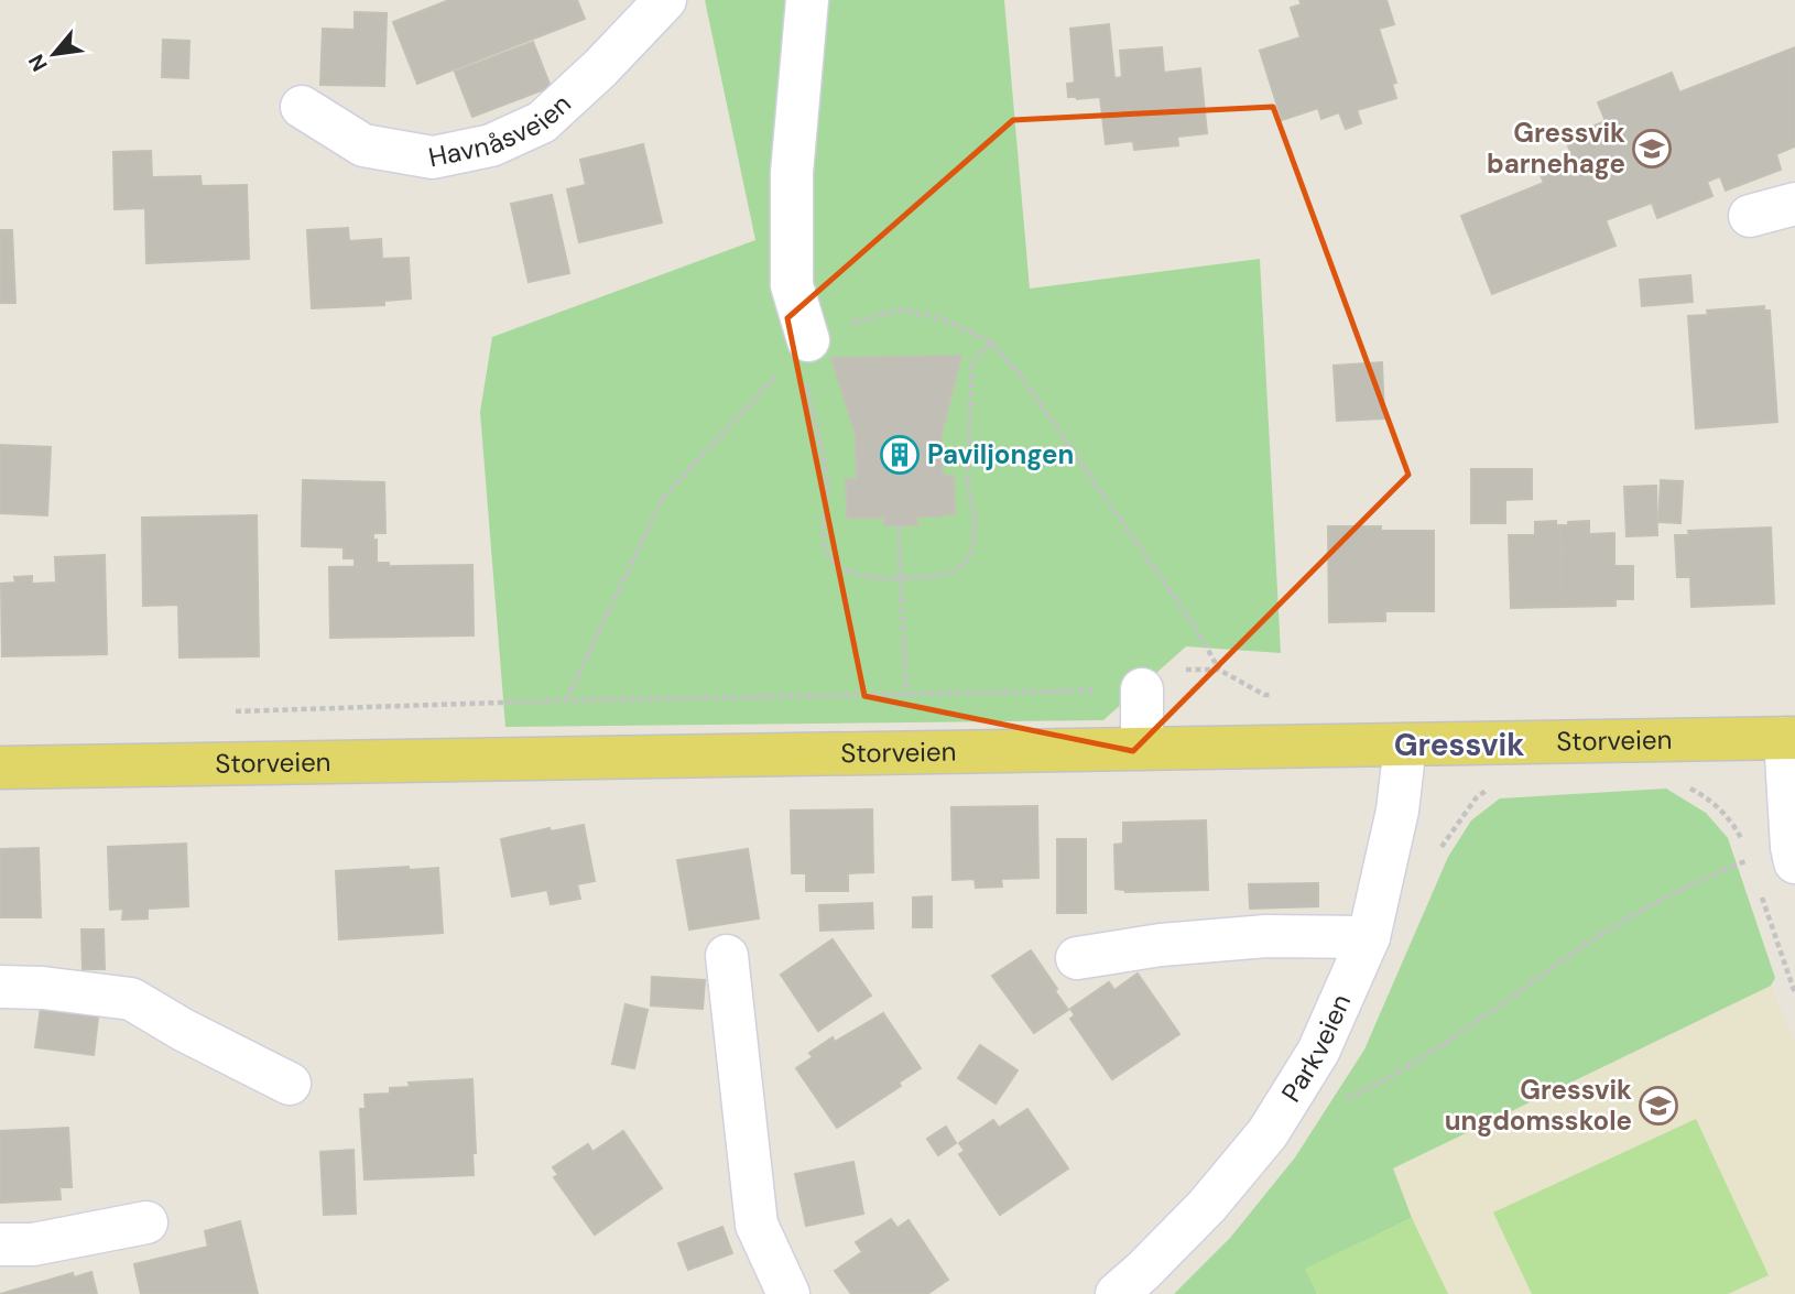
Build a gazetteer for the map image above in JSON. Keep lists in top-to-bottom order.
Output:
{
  "streets": {
    "main road": ["Storveien"],
    "street": ["Havnåsveien", "Parkveien"]
  },
  "crossings": [
    ["Storveien", "Parkveien"]
  ],
  "districts": ["Gressvik"],
  "places": {
    "school or university": ["Gressvik barnehage", "Gressvik ungdomsskole"],
    "building": ["Paviljongen"]
  },
  "north": "bottom left"
}
